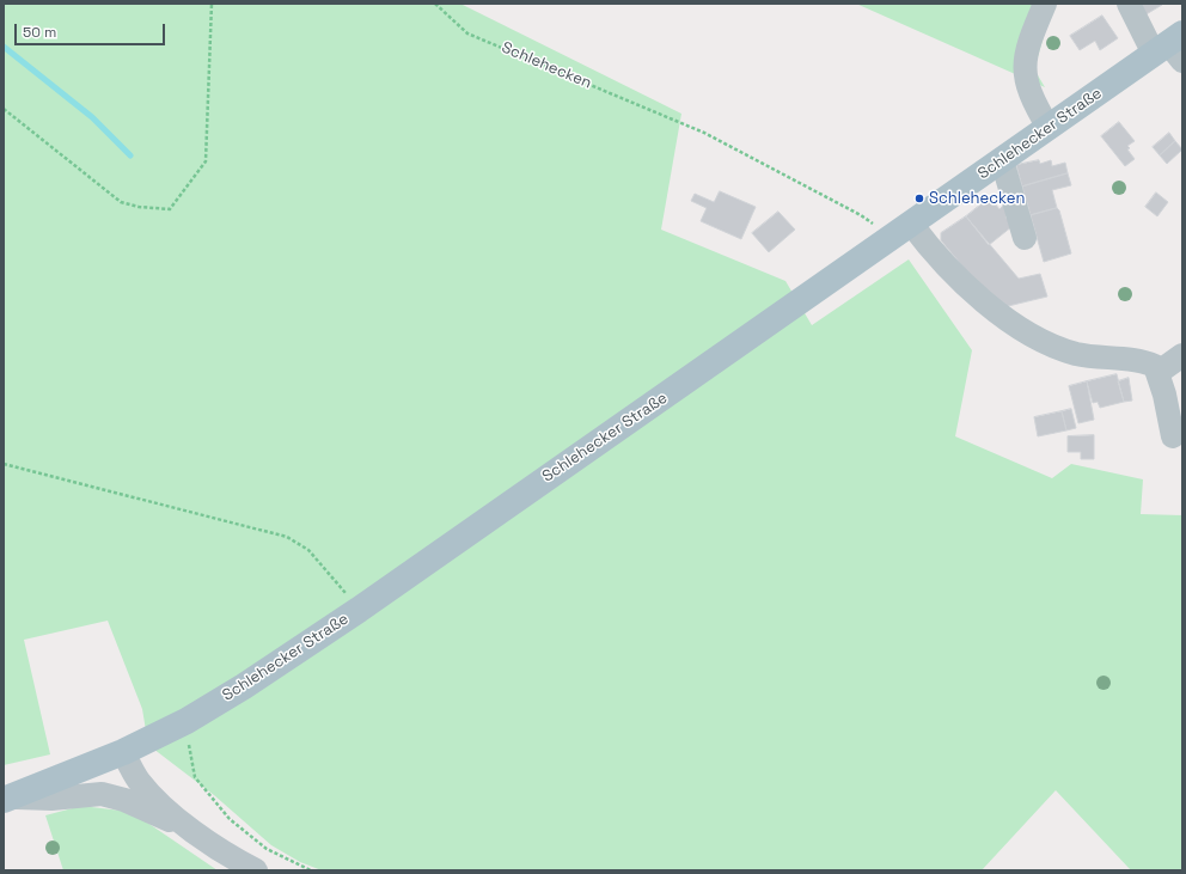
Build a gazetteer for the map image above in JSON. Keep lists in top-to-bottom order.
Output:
{
  "streets": {
    "main road": ["Schlehecker Straße"],
    "path": ["Schlehecken"]
  },
  "crossings": [
    ["Schlehecken", "Schlehecker Straße"]
  ],
  "places": ["Schlehecken"],
  "scale_bar": "50 m"
}
